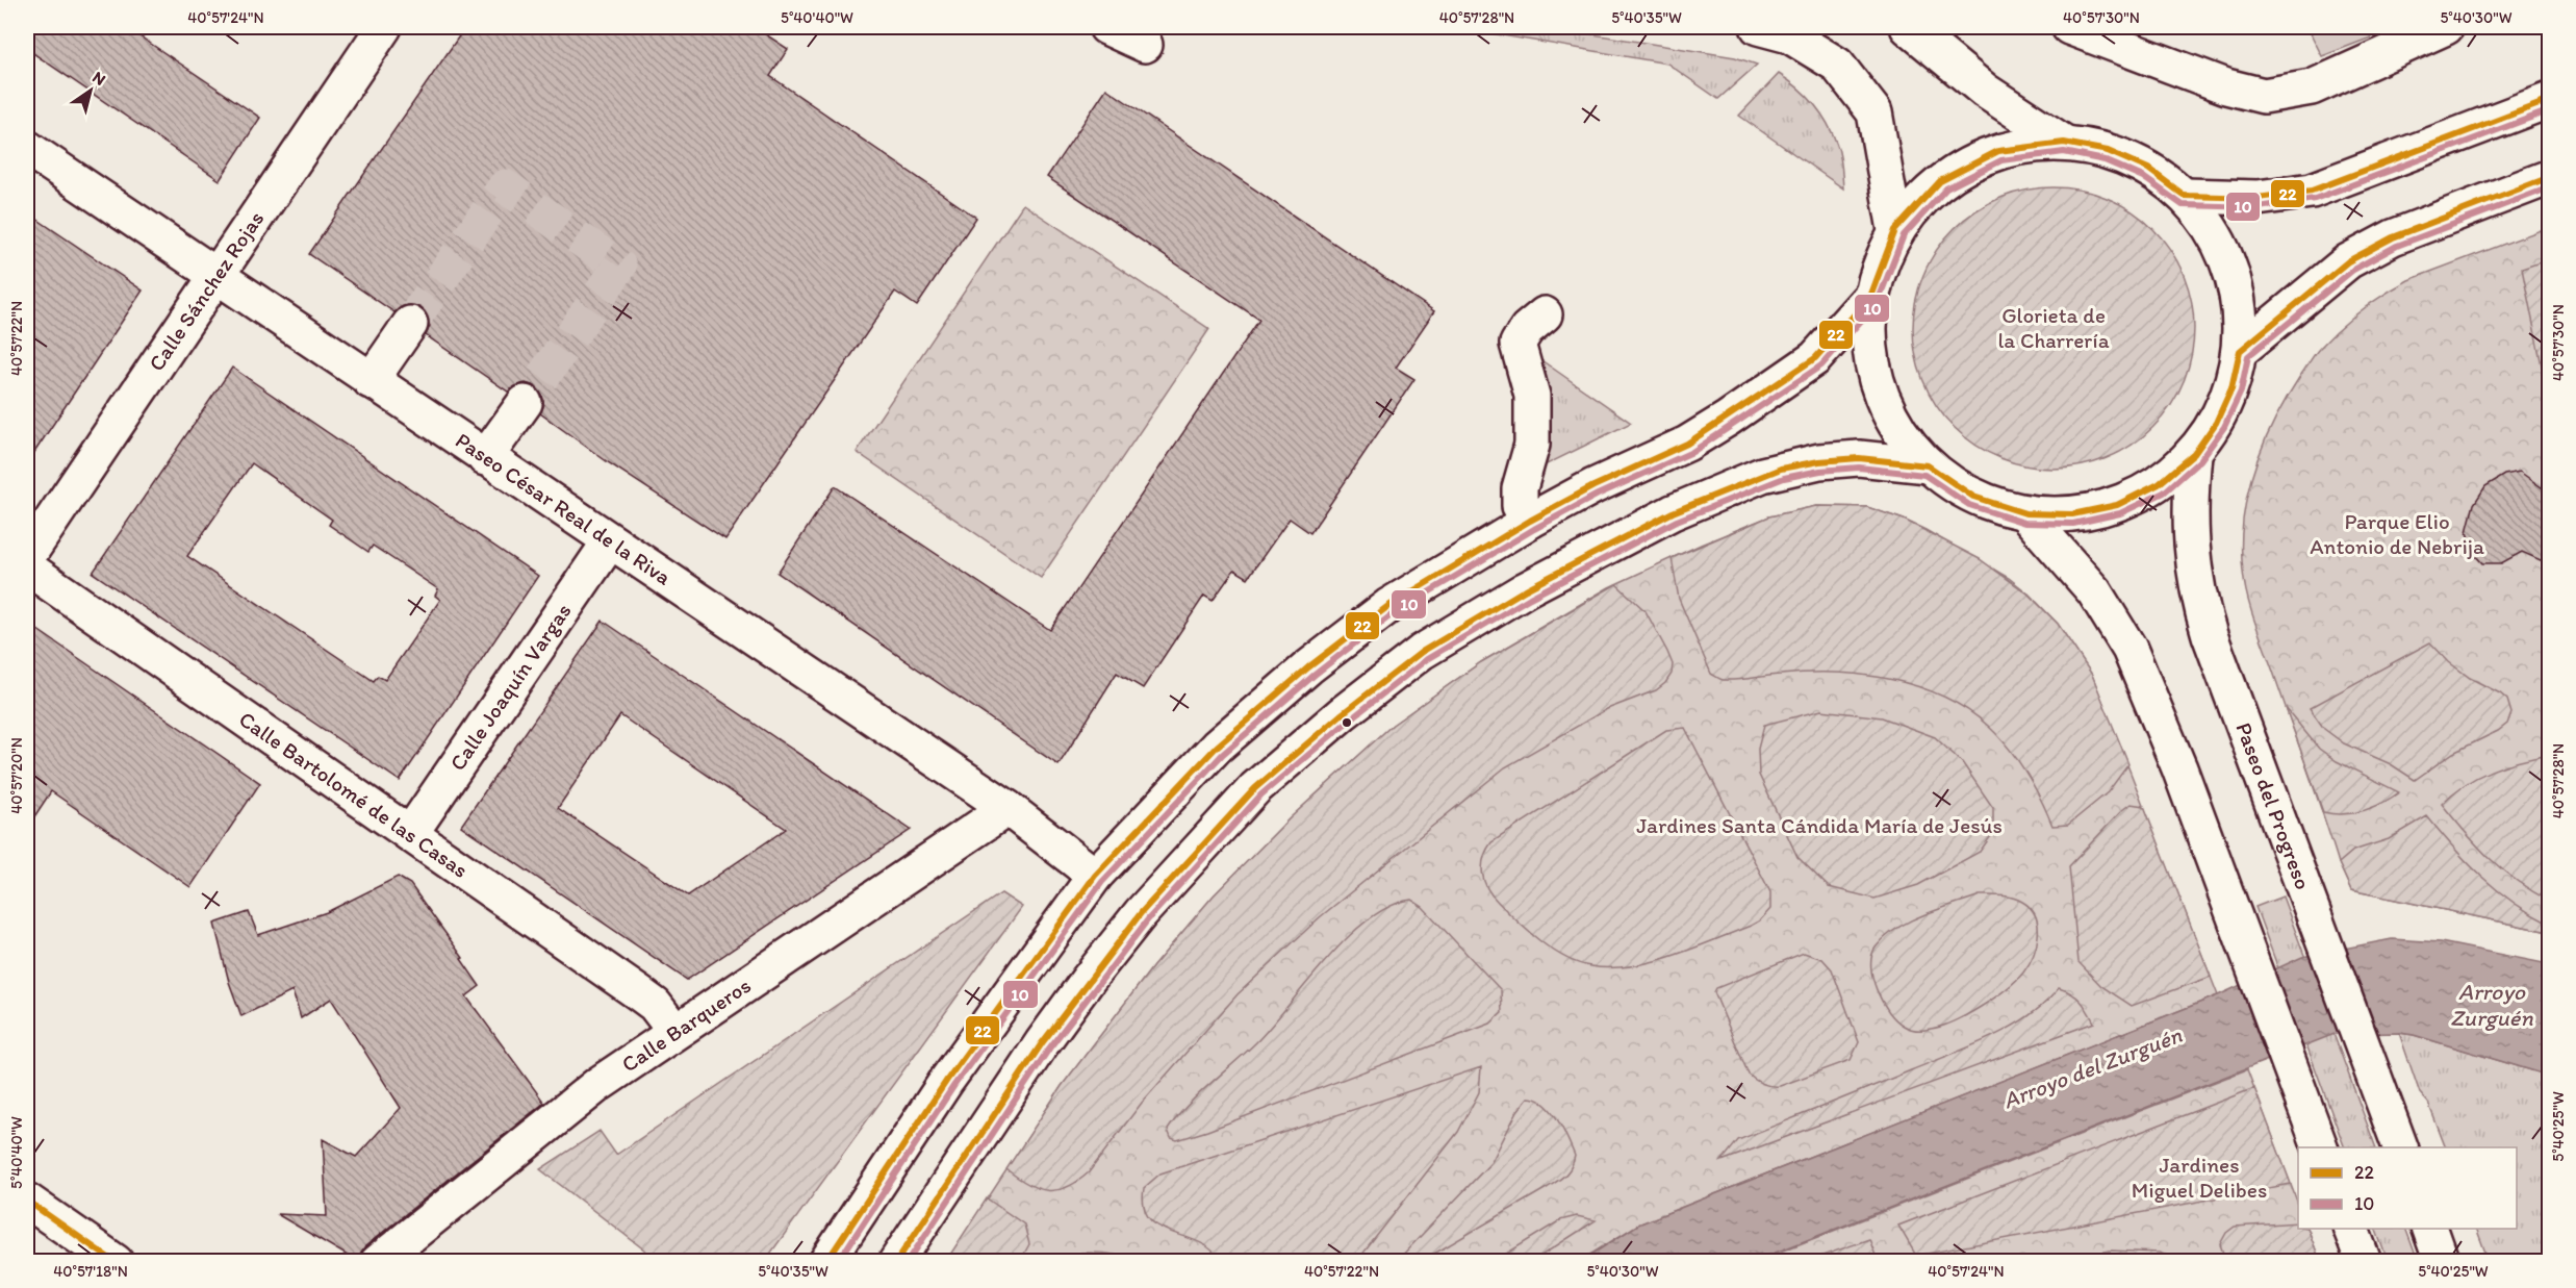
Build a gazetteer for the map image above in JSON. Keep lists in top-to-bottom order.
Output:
{
  "streets": {
    "main road": [
      "Calle Sánchez Rojas",
      "Paseo César Real de la Riva",
      "Calle Joaquín Vargas",
      "Calle Bartolomé de las Casas",
      "Paseo del Progreso",
      "Calle Barqueros"
    ]
  },
  "crossings": [
    ["Calle Sánchez Rojas", "Paseo César Real de la Riva"],
    ["Paseo César Real de la Riva", "Calle Joaquín Vargas"],
    ["Paseo César Real de la Riva", "Calle Barqueros"],
    ["Calle Joaquín Vargas", "Calle Bartolomé de las Casas"],
    ["Calle Bartolomé de las Casas", "Calle Barqueros"]
  ],
  "water": ["Arroyo Zurguén", "Arroyo del Zurguén"],
  "parks": [
    "Glorieta de la Charrería",
    "Parque Elio Antonio de Nebrija",
    "Jardines Santa Cándida María de Jesús",
    "Jardines Miguel Delibes"
  ],
  "lines": ["transit line 22", "transit line 10"],
  "legend": ["22", "10"],
  "north": "top right",
  "coordinates": [
    "40°57'24\"N",
    "5°40'40\"W",
    "40°57'28\"N",
    "5°40'35\"W",
    "40°57'30\"N",
    "5°40'30\"W",
    "40°57'22\"N",
    "40°57'20\"N",
    "5°40'25\"W",
    "40°57'18\"N"
  ]
}
